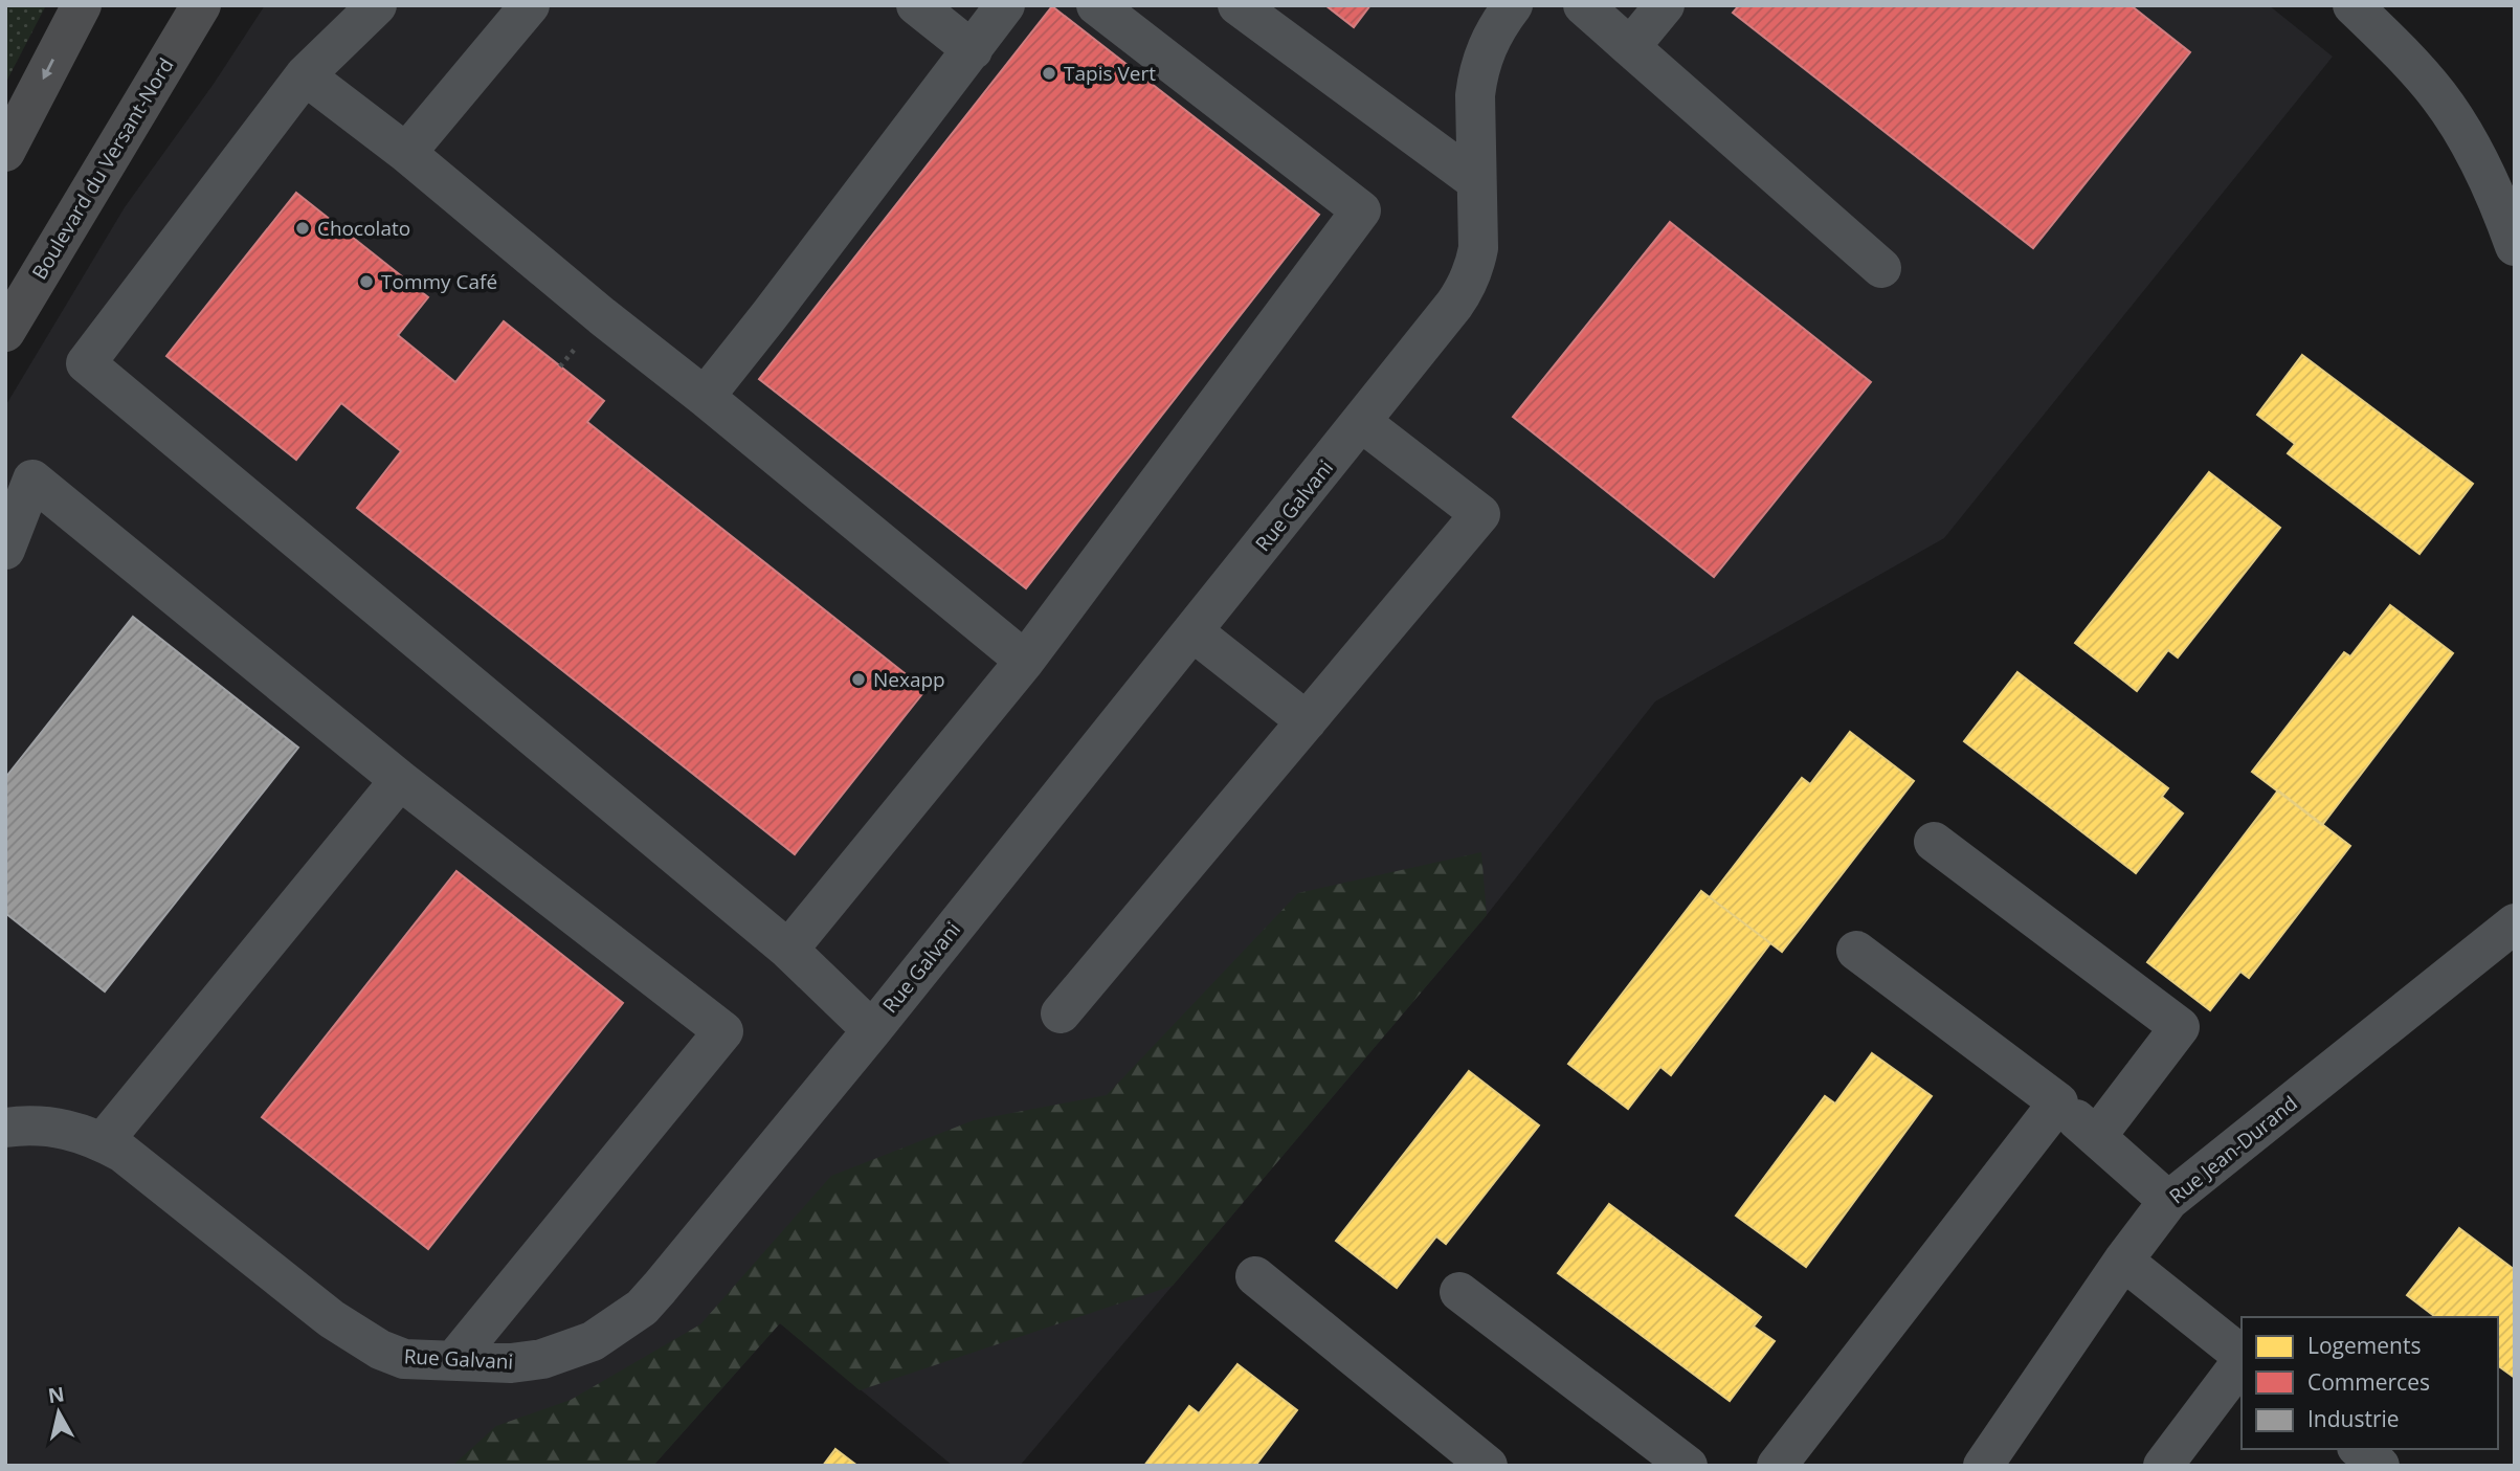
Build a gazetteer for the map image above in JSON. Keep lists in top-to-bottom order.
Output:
{
  "streets": {
    "main road": ["Boulevard du Versant-Nord"],
    "street": ["Rue Galvani", "Rue Jean-Durand"]
  },
  "places": [
    "Tapis Vert",
    "Chocolato",
    "Tommy Café",
    "Nexapp"
  ],
  "legend": ["Logements", "Commerces", "Industrie"],
  "north": "top"
}
